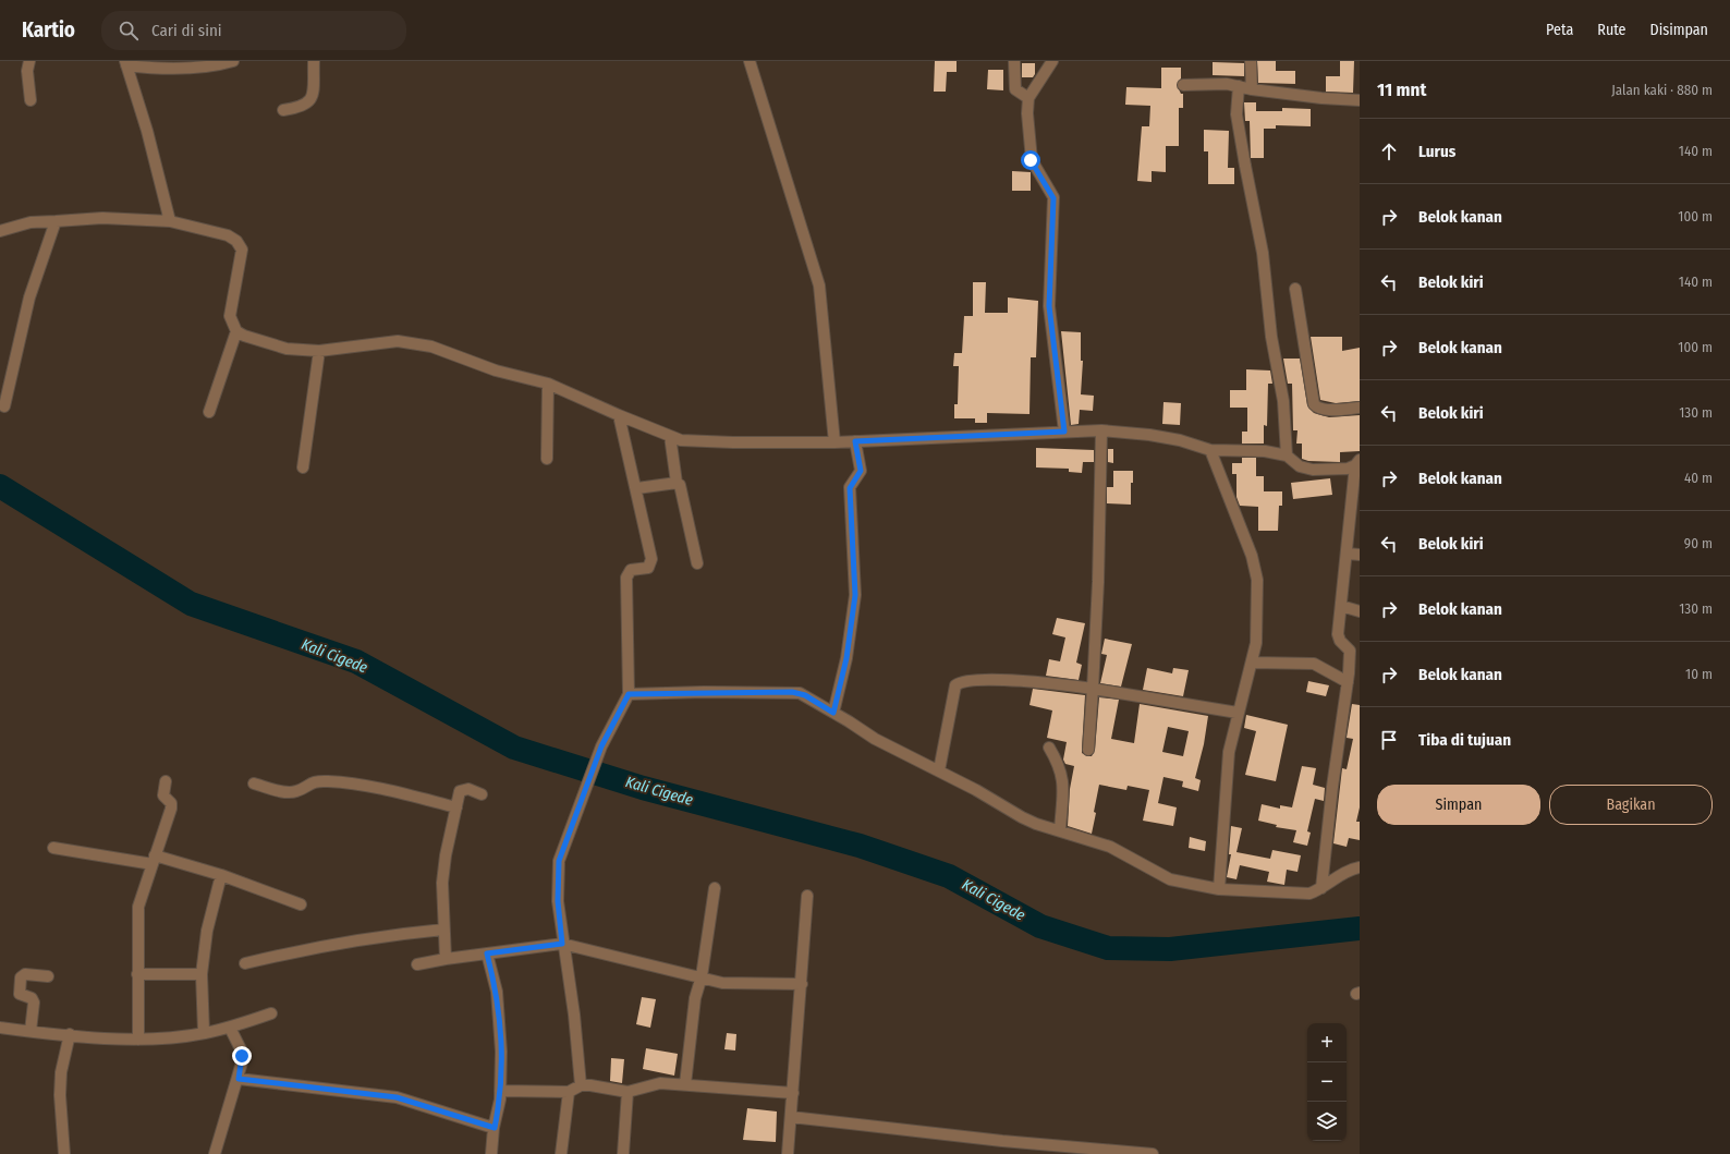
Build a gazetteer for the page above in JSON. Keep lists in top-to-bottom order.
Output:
{
  "water": ["Kali Cigede"],
  "page": {
    "header": "Kartio",
    "search": "Cari di sini",
    "nav": ["Peta", "Rute", "Disimpan"],
    "heading": ["11 mnt", "Jalan kaki · 880 m"],
    "list": [
      ["Lurus", "140 m"],
      ["Belok kanan", "100 m"],
      ["Belok kiri", "140 m"],
      ["Belok kanan", "100 m"],
      ["Belok kiri", "130 m"],
      ["Belok kanan", "40 m"],
      ["Belok kiri", "90 m"],
      ["Belok kanan", "130 m"],
      ["Belok kanan", "10 m"],
      "Tiba di tujuan"
    ],
    "buttons": ["Simpan", "Bagikan"],
    "map_buttons": ["+", "−"]
  }
}
